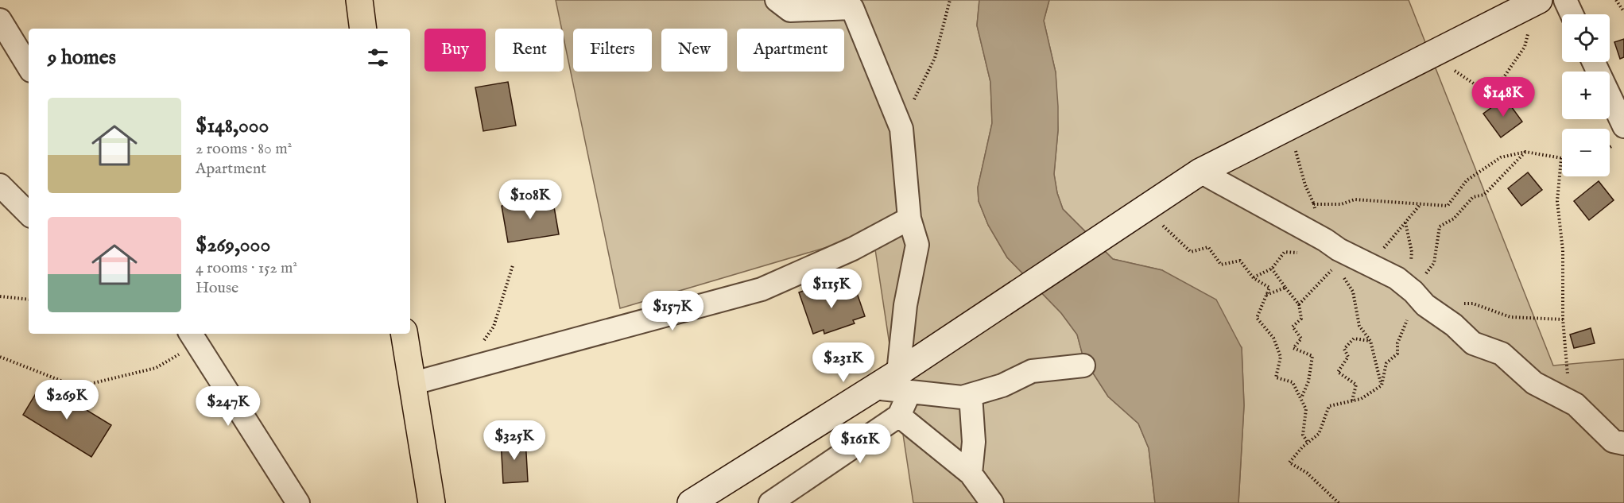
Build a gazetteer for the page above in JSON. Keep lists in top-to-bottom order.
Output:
{
  "page": {
    "map_buttons": ["+", "−"],
    "chip": [
      "Buy",
      "Rent",
      "Filters",
      "New",
      "Apartment"
    ],
    "heading": "9 homes",
    "price": [
      "$148K",
      "$108K",
      "$115K",
      "$157K",
      "$231K",
      "$269K",
      "$247K",
      "$325K",
      "$161K"
    ],
    "list": [
      {
        "name": "$148,000",
        "note": "2 rooms · 80 m² · Apartment"
      },
      {
        "name": "$269,000",
        "note": "4 rooms · 152 m² · House"
      }
    ]
  }
}
